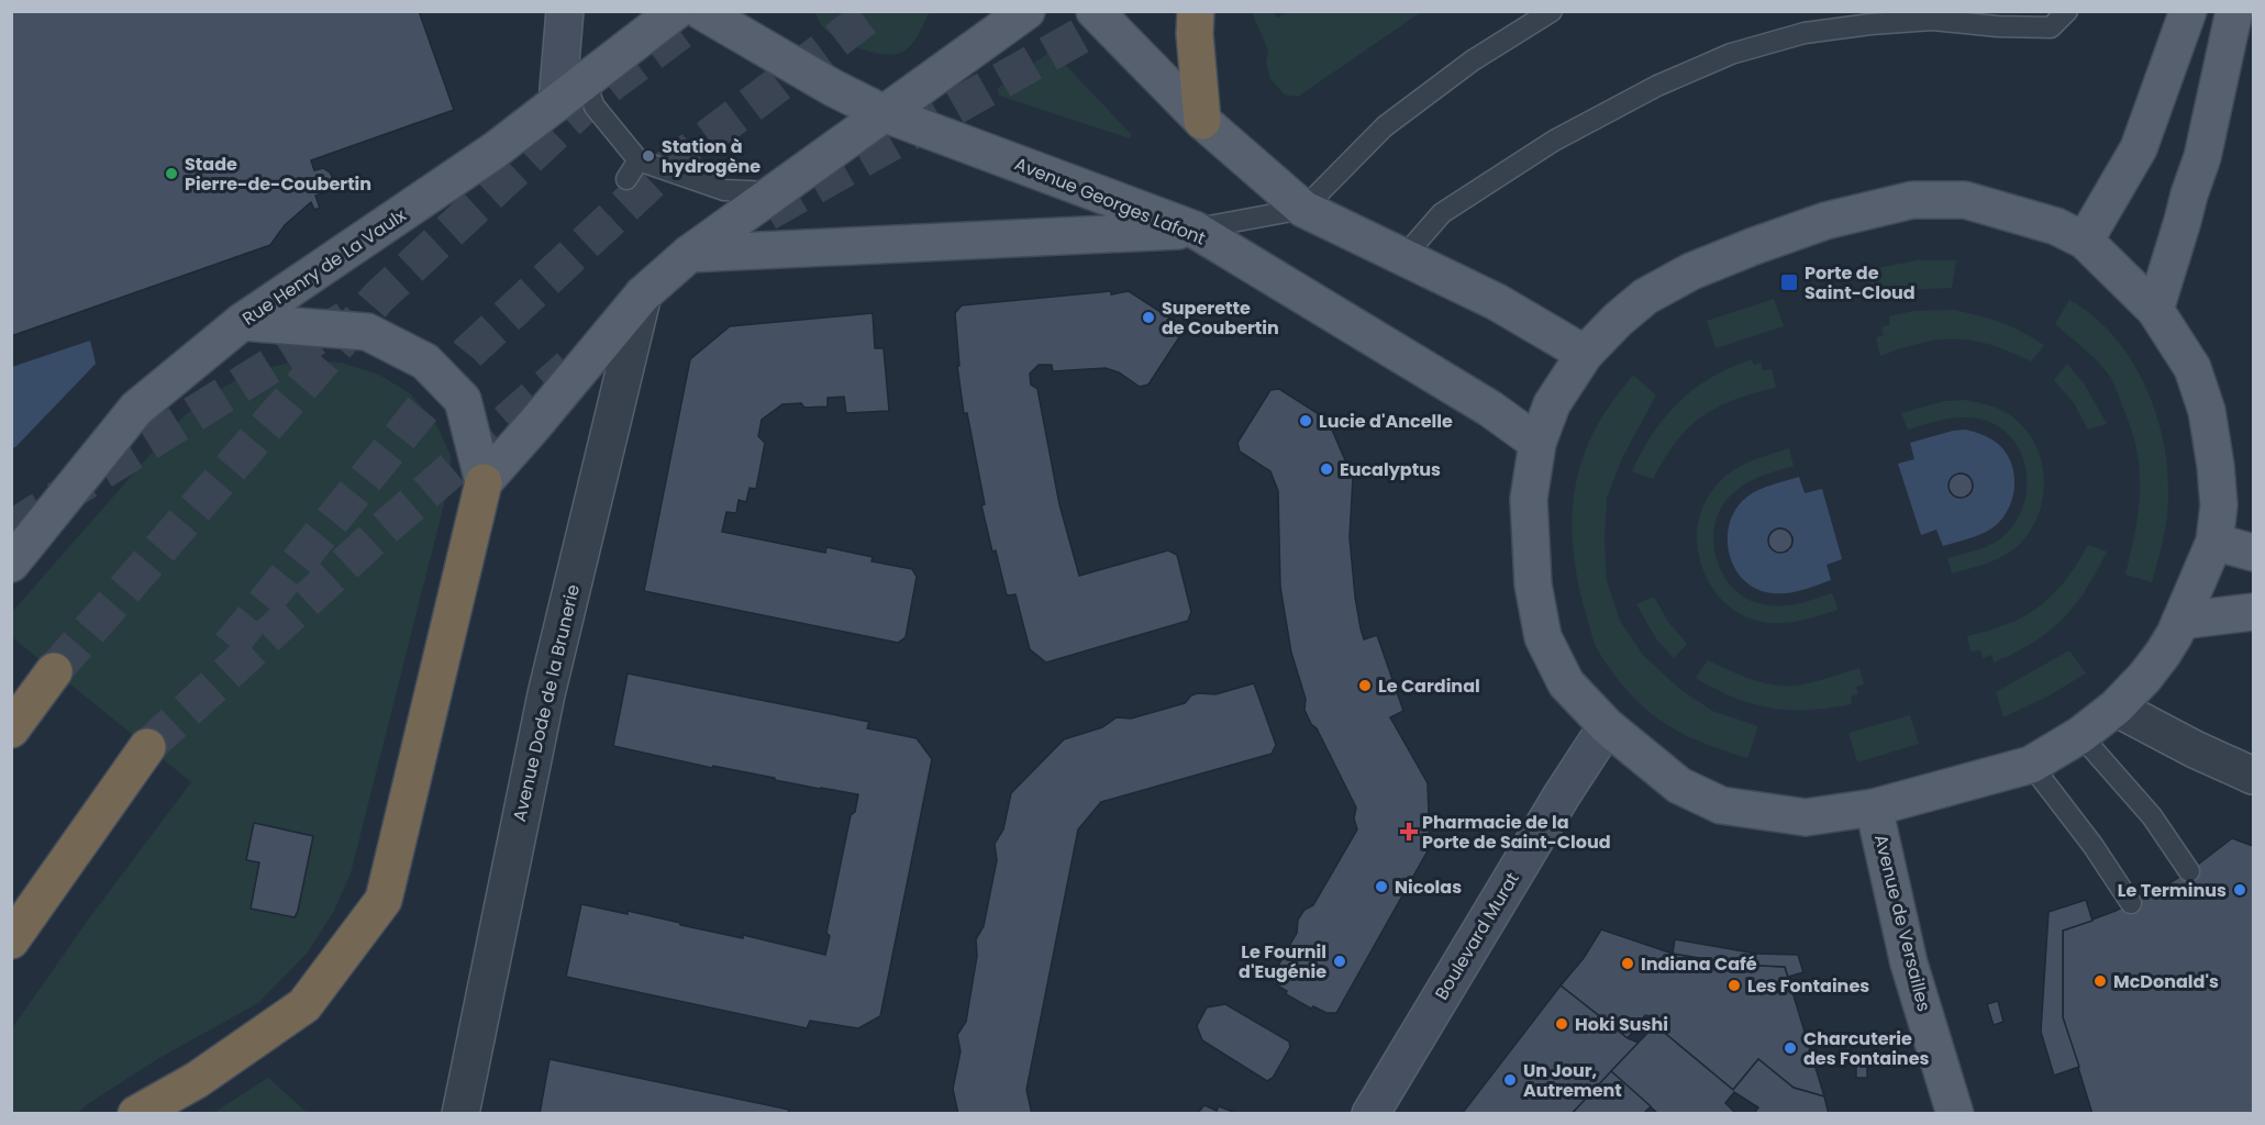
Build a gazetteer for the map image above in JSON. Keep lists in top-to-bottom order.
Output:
{
  "streets": {
    "main road": [
      "Avenue Georges Lafont",
      "Rue Henry de La Vaulx",
      "Avenue de Versailles",
      "Boulevard Murat"
    ],
    "street": ["Avenue Dode de la Brunerie"]
  },
  "places": {
    "other": [
      "Station à hydrogène",
      "Stade Pierre-de-Coubertin",
      "Superette de Coubertin",
      "Lucie d'Ancelle",
      "Eucalyptus",
      "Le Cardinal",
      "Nicolas",
      "Le Terminus",
      "Le Fournil d'Eugénie",
      "Indiana Café",
      "McDonald's",
      "Les Fontaines",
      "Hoki Sushi",
      "Charcuterie des Fontaines",
      "Un Jour, Autrement"
    ],
    "transit": ["Porte de Saint-Cloud"],
    "health": ["Pharmacie de la Porte de Saint-Cloud"]
  }
}
